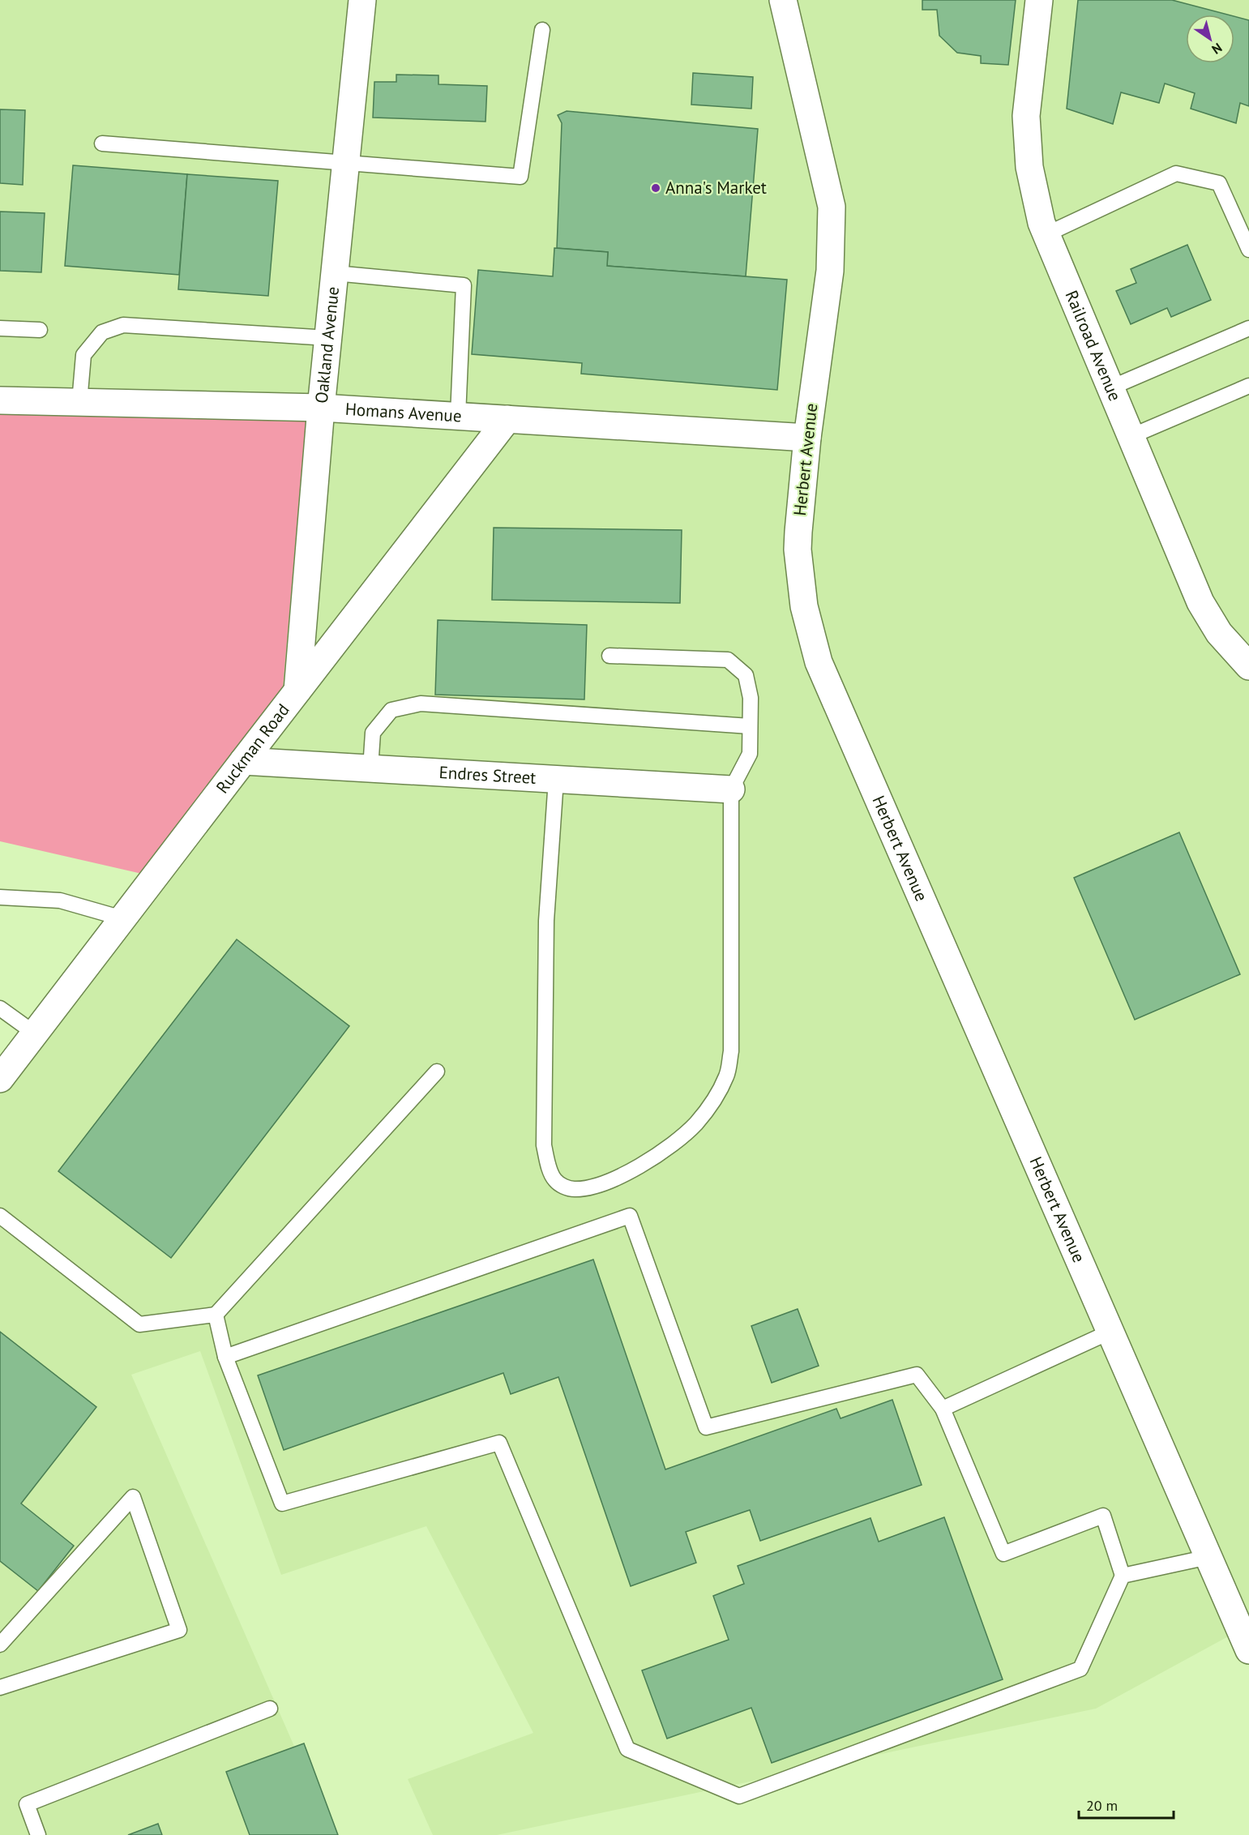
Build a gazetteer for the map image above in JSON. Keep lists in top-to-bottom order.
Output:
{
  "streets": {
    "street": [
      "Oakland Avenue",
      "Railroad Avenue",
      "Homans Avenue",
      "Herbert Avenue",
      "Ruckman Road",
      "Endres Street"
    ]
  },
  "crossings": [
    ["Oakland Avenue", "Homans Avenue"],
    ["Oakland Avenue", "Ruckman Road"],
    ["Homans Avenue", "Herbert Avenue"],
    ["Homans Avenue", "Ruckman Road"],
    ["Ruckman Road", "Endres Street"]
  ],
  "places": ["Anna's Market"],
  "scale_bar": "20 m",
  "north": "bottom right"
}
